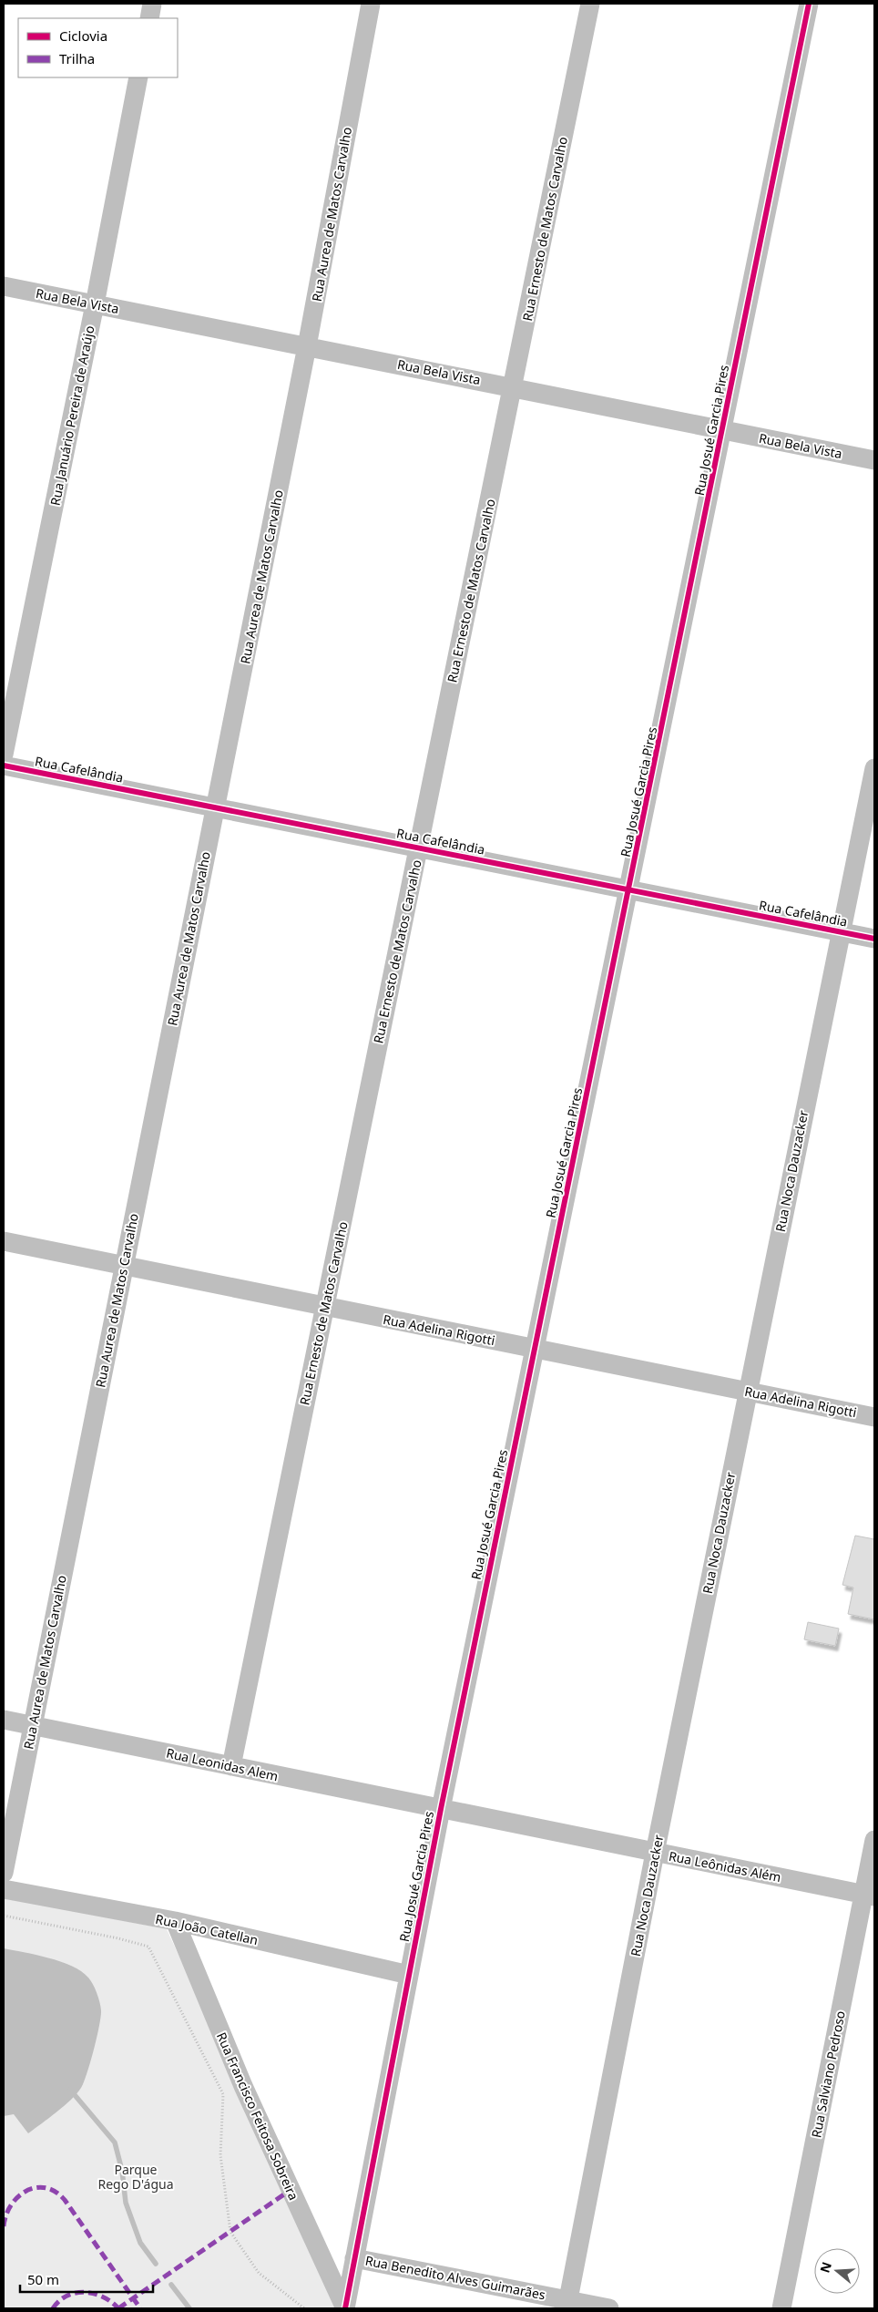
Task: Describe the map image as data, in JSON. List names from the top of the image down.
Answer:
{
  "streets": {
    "street": [
      "Rua Aurea de Matos Carvalho",
      "Rua Ernesto de Matos Carvalho",
      "Rua Bela Vista",
      "Rua Januário Pereira de Araújo",
      "Rua Josué Garcia Pires",
      "Rua Cafelândia",
      "Rua Noca Dauzacker",
      "Rua Adelina Rigotti",
      "Rua Leonidas Alem",
      "Rua Leônidas Além",
      "Rua João Catellan",
      "Rua Salviano Pedroso",
      "Rua Francisco Feitosa Sobreira",
      "Rua Benedito Alves Guimarães"
    ]
  },
  "crossings": [
    ["Rua Aurea de Matos Carvalho", "Rua Bela Vista"],
    ["Rua Aurea de Matos Carvalho", "Rua Cafelândia"],
    ["Rua Aurea de Matos Carvalho", "Rua Adelina Rigotti"],
    ["Rua Aurea de Matos Carvalho", "Rua Leonidas Alem"],
    ["Rua Ernesto de Matos Carvalho", "Rua Bela Vista"],
    ["Rua Ernesto de Matos Carvalho", "Rua Cafelândia"],
    ["Rua Ernesto de Matos Carvalho", "Rua Adelina Rigotti"],
    ["Rua Ernesto de Matos Carvalho", "Rua Leonidas Alem"],
    ["Rua Bela Vista", "Rua Januário Pereira de Araújo"],
    ["Rua Bela Vista", "Rua Josué Garcia Pires"],
    ["Rua Josué Garcia Pires", "Rua Cafelândia"],
    ["Rua Josué Garcia Pires", "Rua Adelina Rigotti"],
    ["Rua Josué Garcia Pires", "Rua Leonidas Alem"],
    ["Rua Josué Garcia Pires", "Rua Leônidas Além"],
    ["Rua Josué Garcia Pires", "Rua João Catellan"],
    ["Rua Josué Garcia Pires", "Rua Francisco Feitosa Sobreira"],
    ["Rua Josué Garcia Pires", "Rua Benedito Alves Guimarães"],
    ["Rua Cafelândia", "Rua Noca Dauzacker"],
    ["Rua Noca Dauzacker", "Rua Adelina Rigotti"],
    ["Rua Noca Dauzacker", "Rua Leônidas Além"],
    ["Rua Noca Dauzacker", "Rua Benedito Alves Guimarães"],
    ["Rua Leonidas Alem", "Rua Leônidas Além"],
    ["Rua Leônidas Além", "Rua Salviano Pedroso"],
    ["Rua João Catellan", "Rua Francisco Feitosa Sobreira"]
  ],
  "parks": ["Parque Rego D'água"],
  "legend": ["Ciclovia", "Trilha"],
  "scale_bar": "50 m",
  "north": "left"
}
